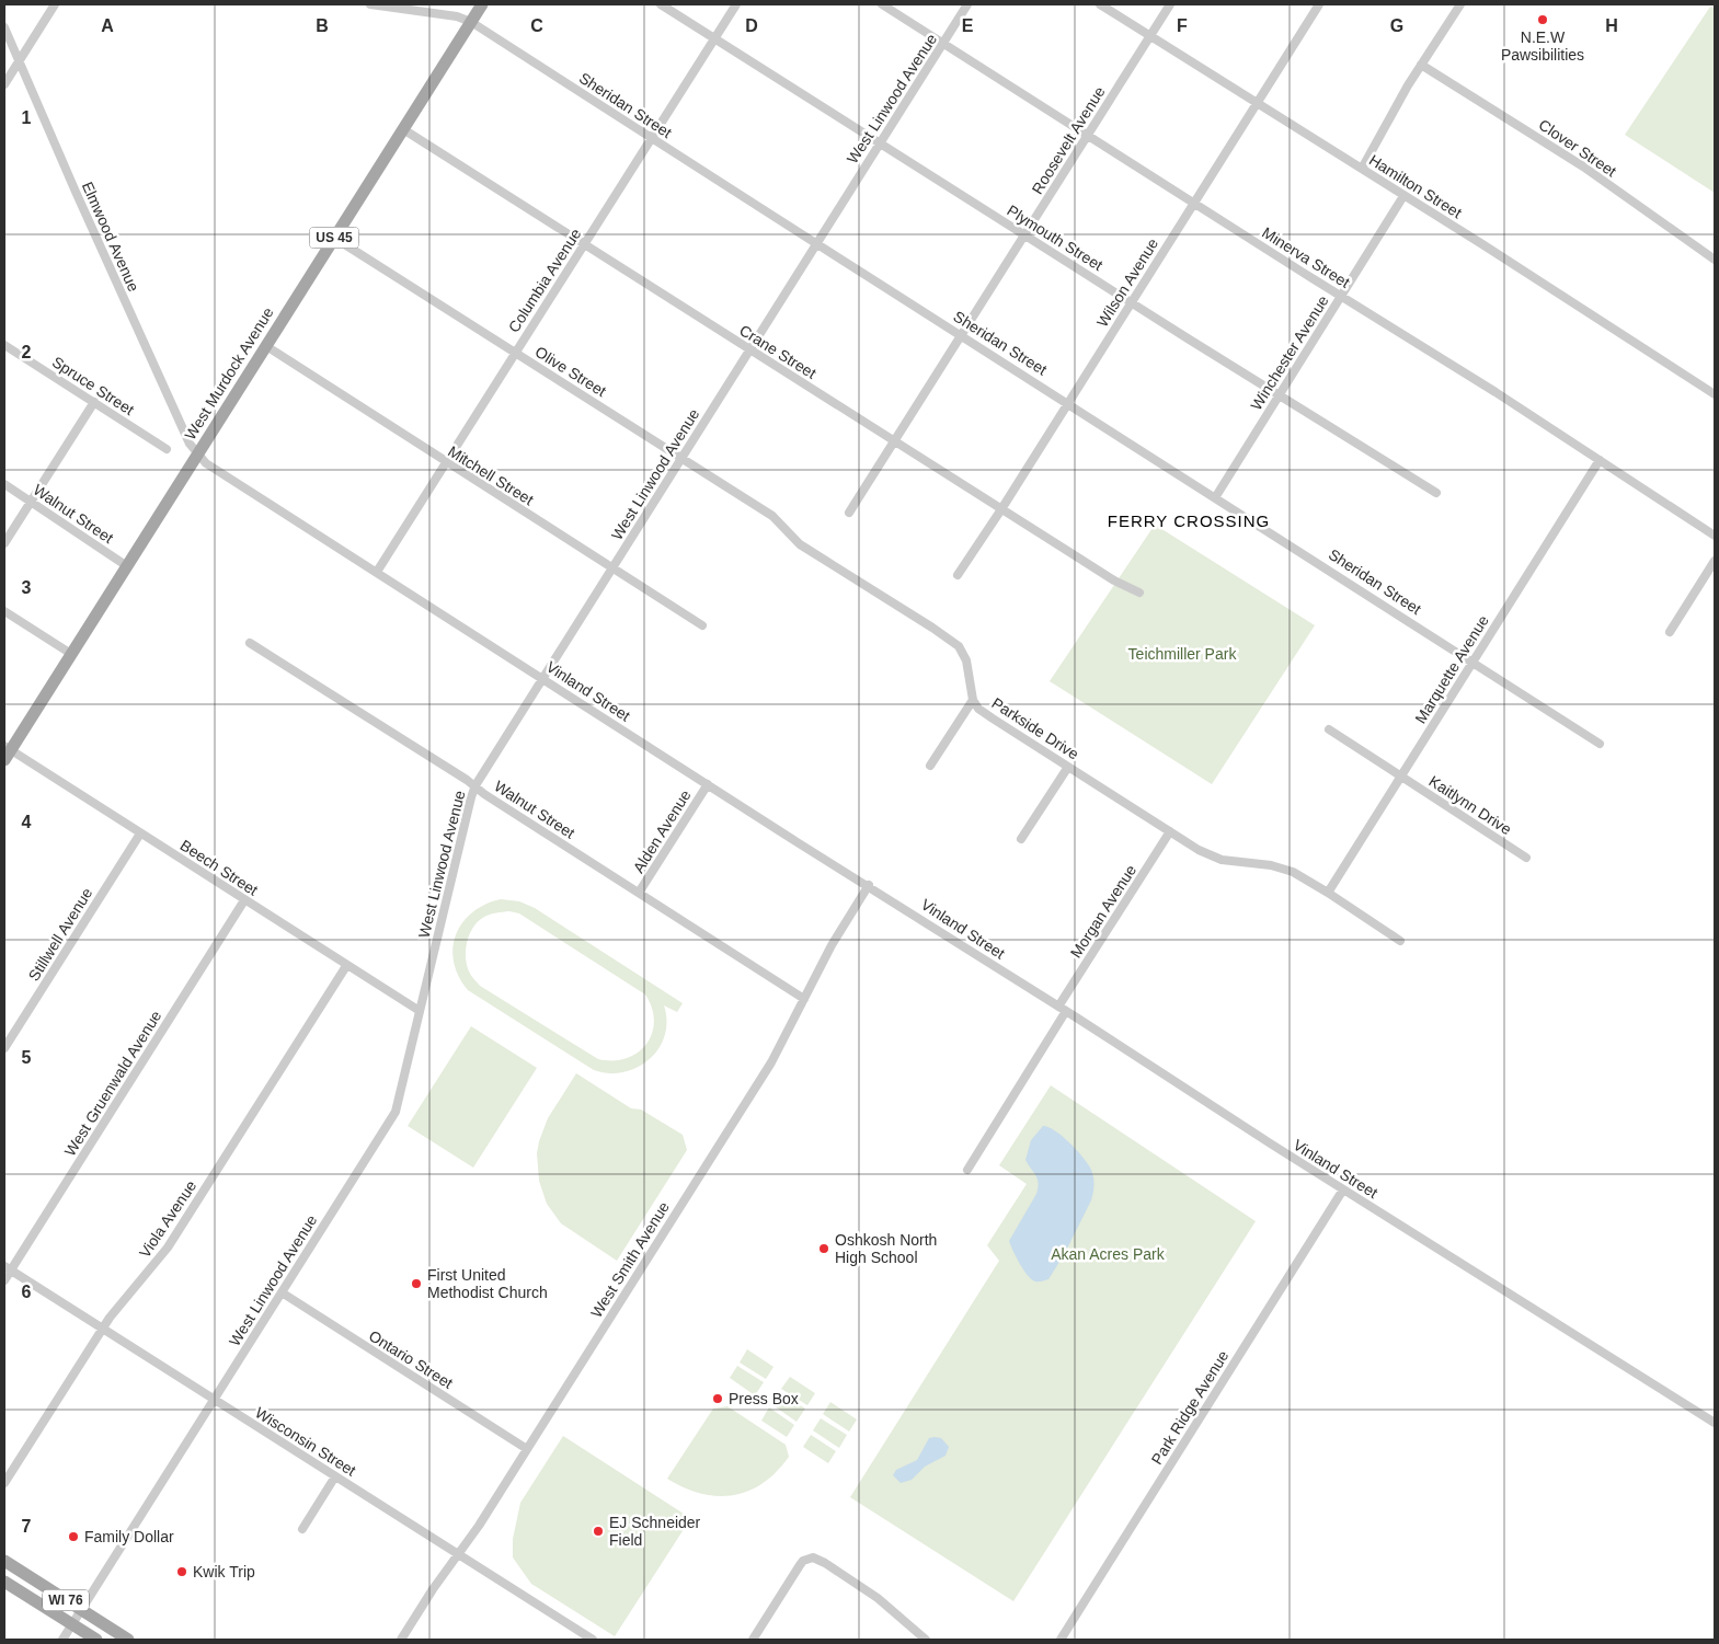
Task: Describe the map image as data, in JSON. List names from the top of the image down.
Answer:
{
  "streets": {
    "main road": ["US 45", "West Murdock Avenue", "WI 76"],
    "street": [
      "West Linwood Avenue",
      "Sheridan Street",
      "Roosevelt Avenue",
      "Clover Street",
      "Hamilton Street",
      "Elmwood Avenue",
      "Plymouth Street",
      "Minerva Street",
      "Columbia Avenue",
      "Wilson Avenue",
      "Crane Street",
      "Winchester Avenue",
      "Olive Street",
      "Spruce Street",
      "Mitchell Street",
      "Walnut Street",
      "Marquette Avenue",
      "Vinland Street",
      "Parkside Drive",
      "Kaitlynn Drive",
      "Alden Avenue",
      "Beech Street",
      "Morgan Avenue",
      "Stillwell Avenue",
      "West Gruenwald Avenue",
      "Viola Avenue",
      "West Smith Avenue",
      "Ontario Street",
      "Park Ridge Avenue",
      "Wisconsin Street"
    ]
  },
  "crossings": [
    ["West Linwood Avenue", "Sheridan Street"],
    ["West Linwood Avenue", "Plymouth Street"],
    ["West Linwood Avenue", "Minerva Street"],
    ["West Linwood Avenue", "Crane Street"],
    ["West Linwood Avenue", "Olive Street"],
    ["West Linwood Avenue", "Mitchell Street"],
    ["West Linwood Avenue", "Walnut Street"],
    ["West Linwood Avenue", "Vinland Street"],
    ["West Linwood Avenue", "Parkside Drive"],
    ["West Linwood Avenue", "Beech Street"],
    ["West Linwood Avenue", "Ontario Street"],
    ["West Linwood Avenue", "Wisconsin Street"],
    ["West Linwood Avenue", "WI 76"],
    ["Sheridan Street", "Roosevelt Avenue"],
    ["Sheridan Street", "Columbia Avenue"],
    ["Sheridan Street", "Wilson Avenue"],
    ["Sheridan Street", "Winchester Avenue"],
    ["Sheridan Street", "West Murdock Avenue"],
    ["Sheridan Street", "Marquette Avenue"],
    ["Roosevelt Avenue", "Hamilton Street"],
    ["Roosevelt Avenue", "Plymouth Street"],
    ["Roosevelt Avenue", "Minerva Street"],
    ["Roosevelt Avenue", "Crane Street"],
    ["Hamilton Street", "Wilson Avenue"],
    ["Hamilton Street", "Winchester Avenue"],
    ["Elmwood Avenue", "West Murdock Avenue"],
    ["Elmwood Avenue", "Vinland Street"],
    ["Plymouth Street", "Columbia Avenue"],
    ["Plymouth Street", "Wilson Avenue"],
    ["Plymouth Street", "Winchester Avenue"],
    ["Minerva Street", "Wilson Avenue"],
    ["Minerva Street", "Winchester Avenue"],
    ["Minerva Street", "Marquette Avenue"],
    ["Columbia Avenue", "Crane Street"],
    ["Columbia Avenue", "Olive Street"],
    ["Columbia Avenue", "Mitchell Street"],
    ["Columbia Avenue", "Vinland Street"],
    ["Wilson Avenue", "Crane Street"],
    ["Crane Street", "West Murdock Avenue"],
    ["Olive Street", "West Murdock Avenue"],
    ["Olive Street", "Parkside Drive"],
    ["West Murdock Avenue", "Mitchell Street"],
    ["West Murdock Avenue", "Walnut Street"],
    ["West Murdock Avenue", "Vinland Street"],
    ["West Murdock Avenue", "Beech Street"],
    ["Walnut Street", "Alden Avenue"],
    ["Walnut Street", "West Smith Avenue"],
    ["Marquette Avenue", "Parkside Drive"],
    ["Marquette Avenue", "Kaitlynn Drive"],
    ["Vinland Street", "Alden Avenue"],
    ["Vinland Street", "Morgan Avenue"],
    ["Vinland Street", "West Smith Avenue"],
    ["Vinland Street", "Park Ridge Avenue"],
    ["Parkside Drive", "Morgan Avenue"],
    ["Beech Street", "Stillwell Avenue"],
    ["Beech Street", "West Gruenwald Avenue"],
    ["Beech Street", "Viola Avenue"],
    ["West Gruenwald Avenue", "Wisconsin Street"],
    ["Viola Avenue", "Wisconsin Street"],
    ["West Smith Avenue", "Ontario Street"],
    ["West Smith Avenue", "Wisconsin Street"]
  ],
  "districts": ["FERRY CROSSING"],
  "parks": ["Teichmiller Park", "Akan Acres Park"],
  "places": [
    "N.E.W Pawsibilities",
    "Oshkosh North High School",
    "First United Methodist Church",
    "Press Box",
    "EJ Schneider Field",
    "Family Dollar",
    "Kwik Trip"
  ],
  "grid": {
    "columns": [
      "A",
      "B",
      "C",
      "D",
      "E",
      "F",
      "G",
      "H"
    ],
    "rows": [
      "1",
      "2",
      "3",
      "4",
      "5",
      "6",
      "7"
    ]
  }
}
